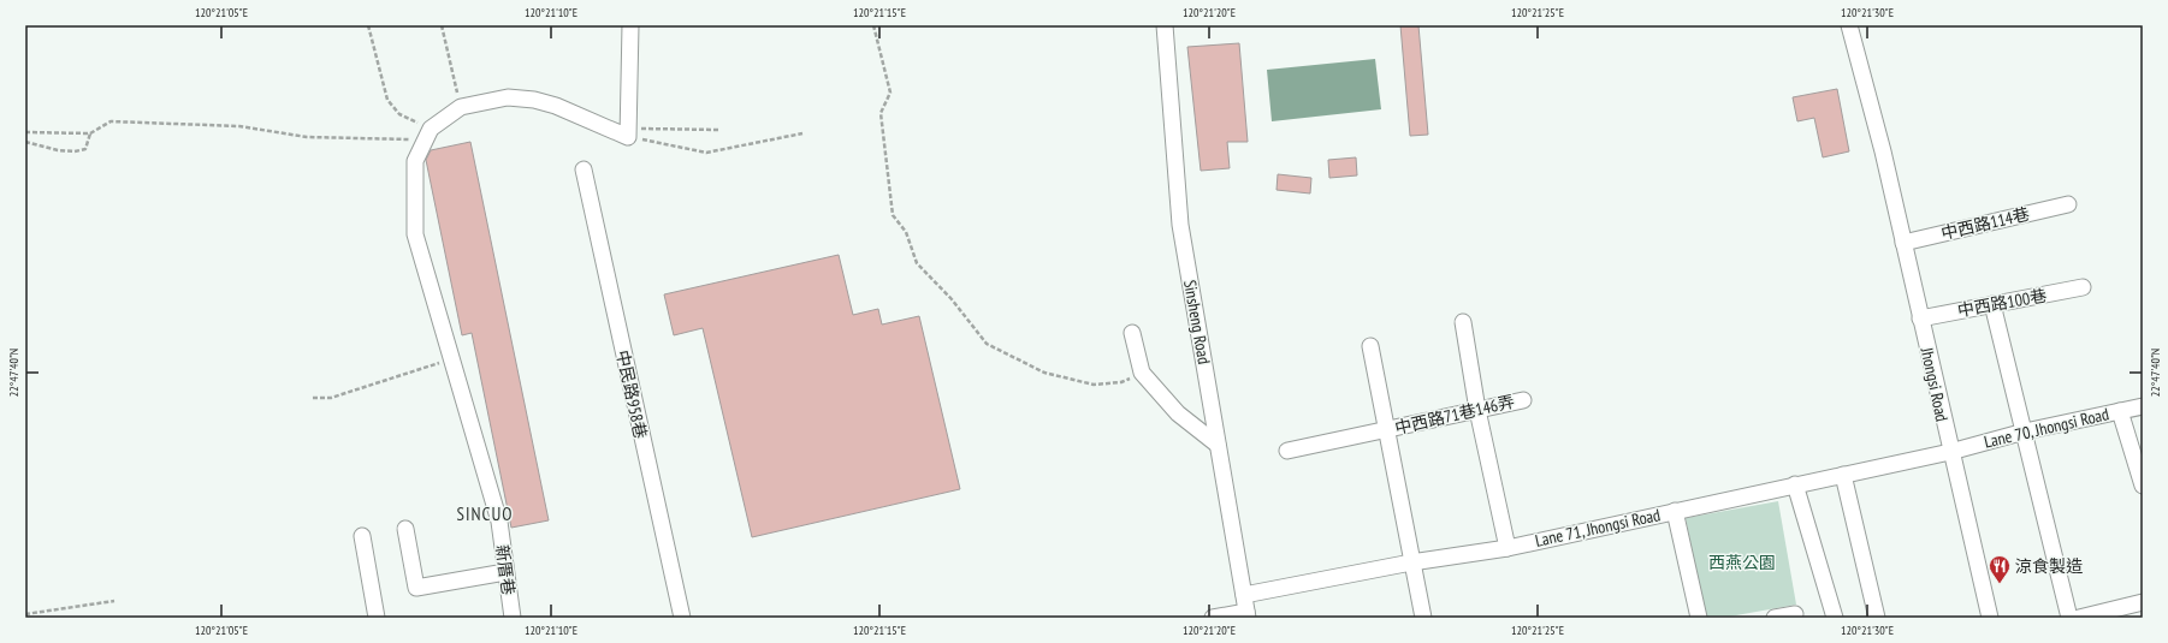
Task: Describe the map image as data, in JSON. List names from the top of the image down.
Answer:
{
  "streets": {
    "street": [
      "中西路114巷",
      "中西路100巷",
      "Sinsheng Road",
      "Jhongsi Road",
      "中民路958巷",
      "中西路71巷146弄",
      "Lane 70, Jhongsi Road",
      "Lane 71, Jhongsi Road",
      "新厝巷"
    ]
  },
  "crossings": [
    ["中西路114巷", "Jhongsi Road"],
    ["中西路100巷", "Jhongsi Road"],
    ["Sinsheng Road", "Lane 71, Jhongsi Road"],
    ["Jhongsi Road", "Lane 70, Jhongsi Road"],
    ["Jhongsi Road", "Lane 71, Jhongsi Road"],
    ["中西路71巷146弄", "Lane 71, Jhongsi Road"],
    ["Lane 70, Jhongsi Road", "Lane 71, Jhongsi Road"]
  ],
  "districts": ["SINCUO"],
  "parks": ["西燕公園"],
  "places": {
    "restaurant": ["涼食製造"]
  },
  "coordinates": [
    "120°21'05\"E",
    "120°21'10\"E",
    "120°21'15\"E",
    "120°21'20\"E",
    "120°21'25\"E",
    "120°21'30\"E",
    "22°47'40\"N"
  ]
}
